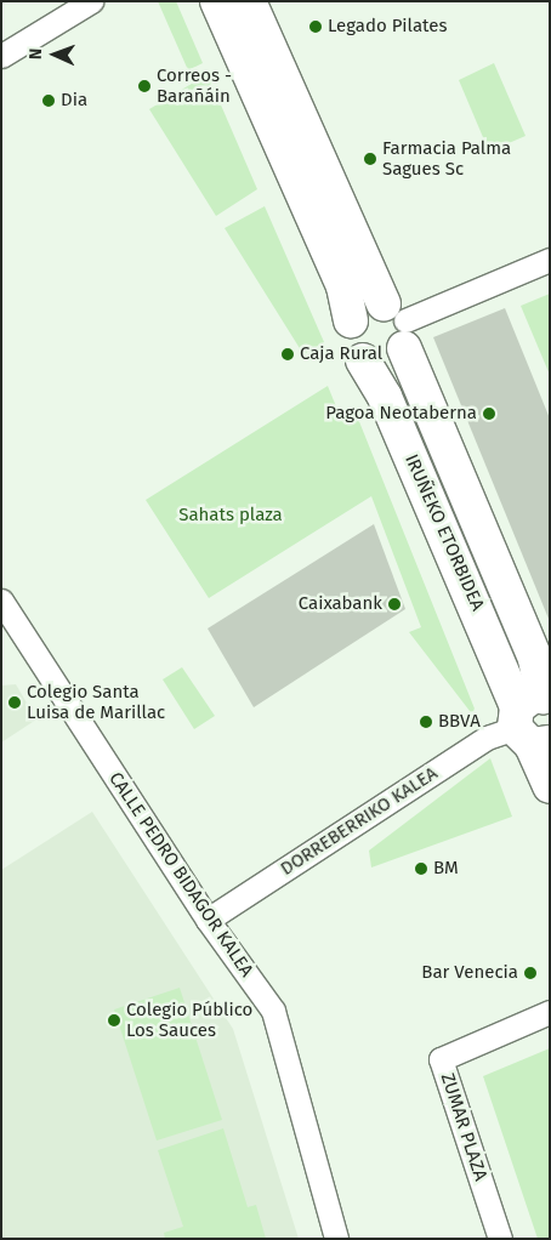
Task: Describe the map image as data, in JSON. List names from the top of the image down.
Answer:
{
  "streets": {
    "main road": ["IRUÑEKO ETORBIDEA"],
    "street": ["DORREBERRIKO KALEA", "CALLE PEDRO BIDAGOR KALEA", "ZUMAR PLAZA"]
  },
  "crossings": [
    ["IRUÑEKO ETORBIDEA", "DORREBERRIKO KALEA"],
    ["DORREBERRIKO KALEA", "CALLE PEDRO BIDAGOR KALEA"]
  ],
  "parks": ["Sahats plaza"],
  "places": [
    "Legado Pilates",
    "Correos - Barañáin",
    "Dia",
    "Farmacia Palma Sagues Sc",
    "Caja Rural",
    "Pagoa Neotaberna",
    "Caixabank",
    "Colegio Santa Luisa de Marillac",
    "BBVA",
    "BM",
    "Bar Venecia",
    "Colegio Público Los Sauces"
  ],
  "north": "left"
}
